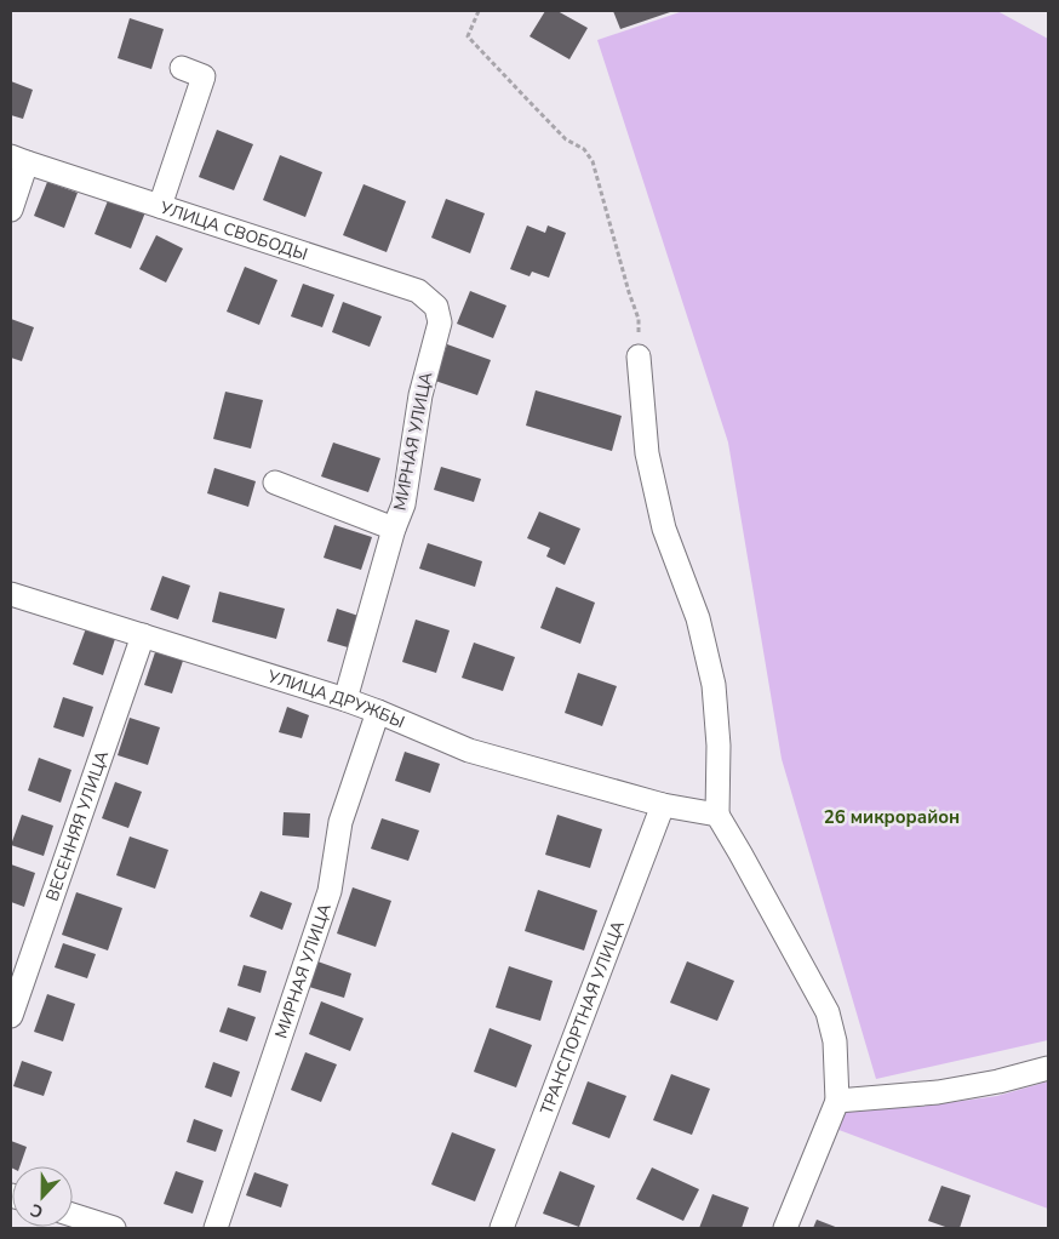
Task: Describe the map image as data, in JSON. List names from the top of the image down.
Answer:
{
  "streets": {
    "street": [
      "УЛИЦА СВОБОДЫ",
      "МИРНАЯ УЛИЦА",
      "УЛИЦА ДРУЖБЫ",
      "ВЕСЕННЯЯ УЛИЦА",
      "ТРАНСПОРТНАЯ УЛИЦА"
    ]
  },
  "crossings": [
    ["УЛИЦА СВОБОДЫ", "МИРНАЯ УЛИЦА"],
    ["МИРНАЯ УЛИЦА", "УЛИЦА ДРУЖБЫ"],
    ["УЛИЦА ДРУЖБЫ", "ВЕСЕННЯЯ УЛИЦА"],
    ["УЛИЦА ДРУЖБЫ", "ТРАНСПОРТНАЯ УЛИЦА"]
  ],
  "districts": ["26 микрорайон"],
  "north": "bottom"
}
